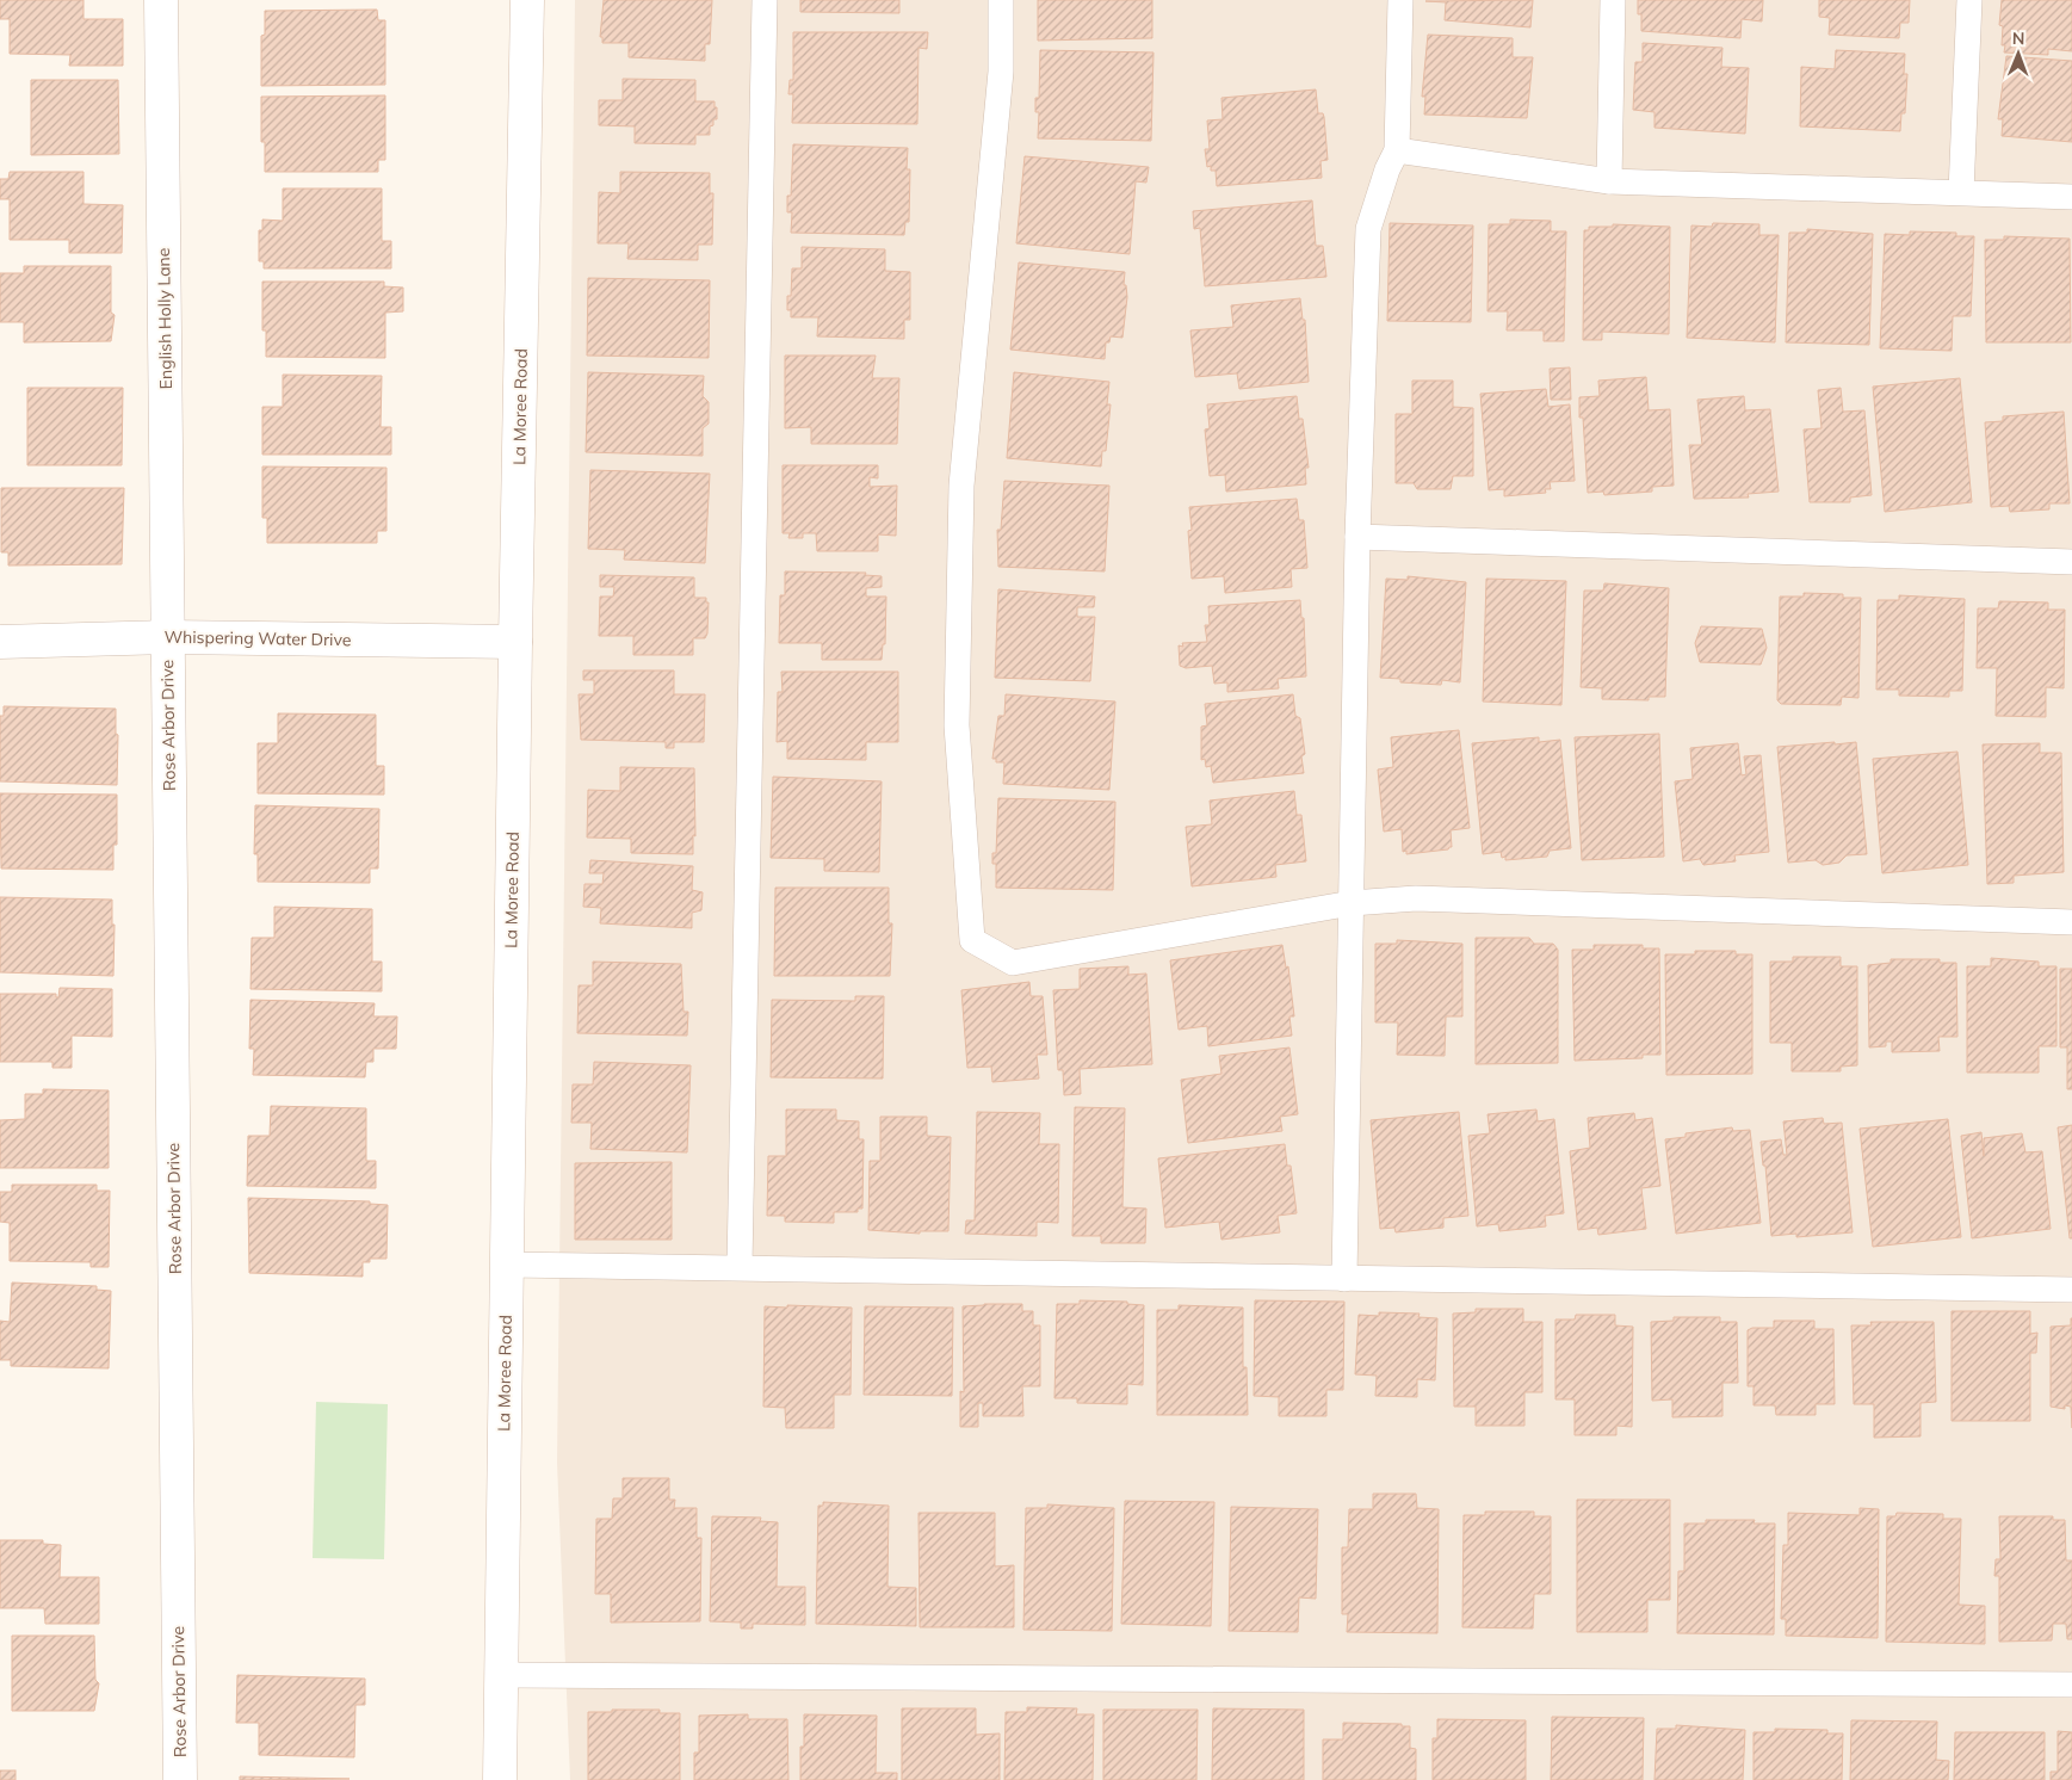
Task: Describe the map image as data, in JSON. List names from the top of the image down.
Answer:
{
  "streets": {
    "street": [
      "English Holly Lane",
      "La Moree Road",
      "Whispering Water Drive",
      "Rose Arbor Drive"
    ]
  },
  "crossings": [
    ["English Holly Lane", "Whispering Water Drive"],
    ["English Holly Lane", "Rose Arbor Drive"],
    ["La Moree Road", "Whispering Water Drive"],
    ["Whispering Water Drive", "Rose Arbor Drive"]
  ],
  "north": "top"
}
